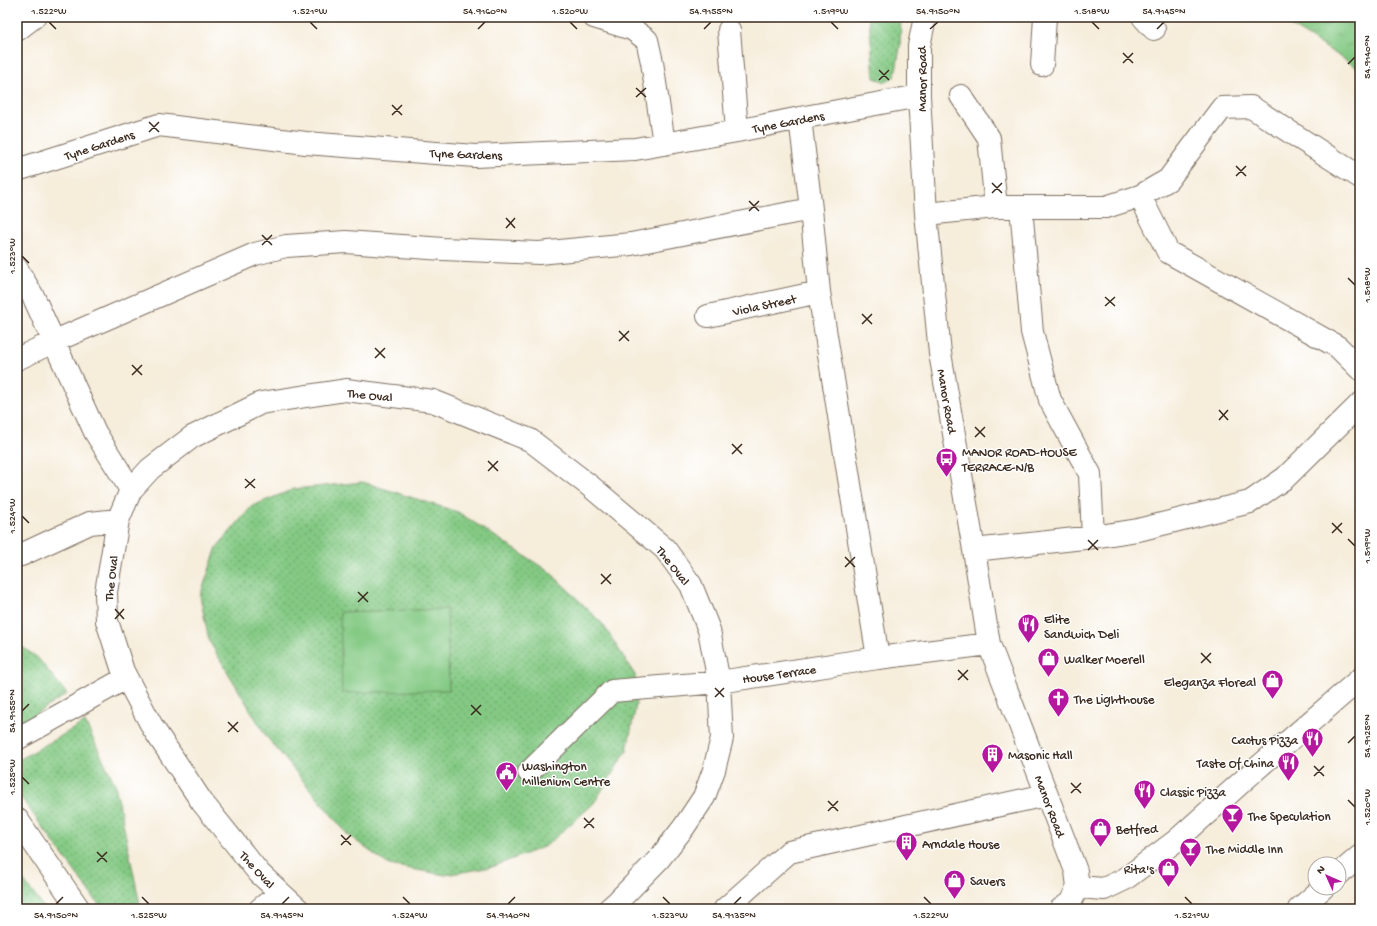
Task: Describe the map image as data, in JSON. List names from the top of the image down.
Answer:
{
  "streets": {
    "street": [
      "Manor Road",
      "Tyne Gardens",
      "Viola Street",
      "The Oval",
      "House Terrace"
    ]
  },
  "crossings": [
    ["Manor Road", "Tyne Gardens"],
    ["Manor Road", "House Terrace"],
    ["The Oval", "House Terrace"]
  ],
  "places": {
    "bus stop": ["MANOR ROAD-HOUSE TERRACE-N/B"],
    "restaurant": [
      "Elite Sandwich Deli",
      "Cactus Pizza",
      "Taste Of China",
      "Classic Pizza"
    ],
    "shop": [
      "Walker Moerell",
      "Eleganza Floreal",
      "Betfred",
      "Rita's",
      "Savers"
    ],
    "church": ["The Lighthouse"],
    "building": ["Masonic Hall", "Arndale House"],
    "public building": ["Washington Millenium Centre"],
    "bar": ["The Speculation", "The Middle Inn"]
  },
  "north": "top left",
  "coordinates": [
    "1.522°W",
    "1.521°W",
    "54.9160°N",
    "1.520°W",
    "54.9155°N",
    "1.519°W",
    "54.9150°N",
    "1.518°W",
    "54.9145°N",
    "54.9140°N",
    "1.523°W",
    "1.524°W",
    "54.9125°N",
    "1.525°W",
    "54.9135°N"
  ]
}
